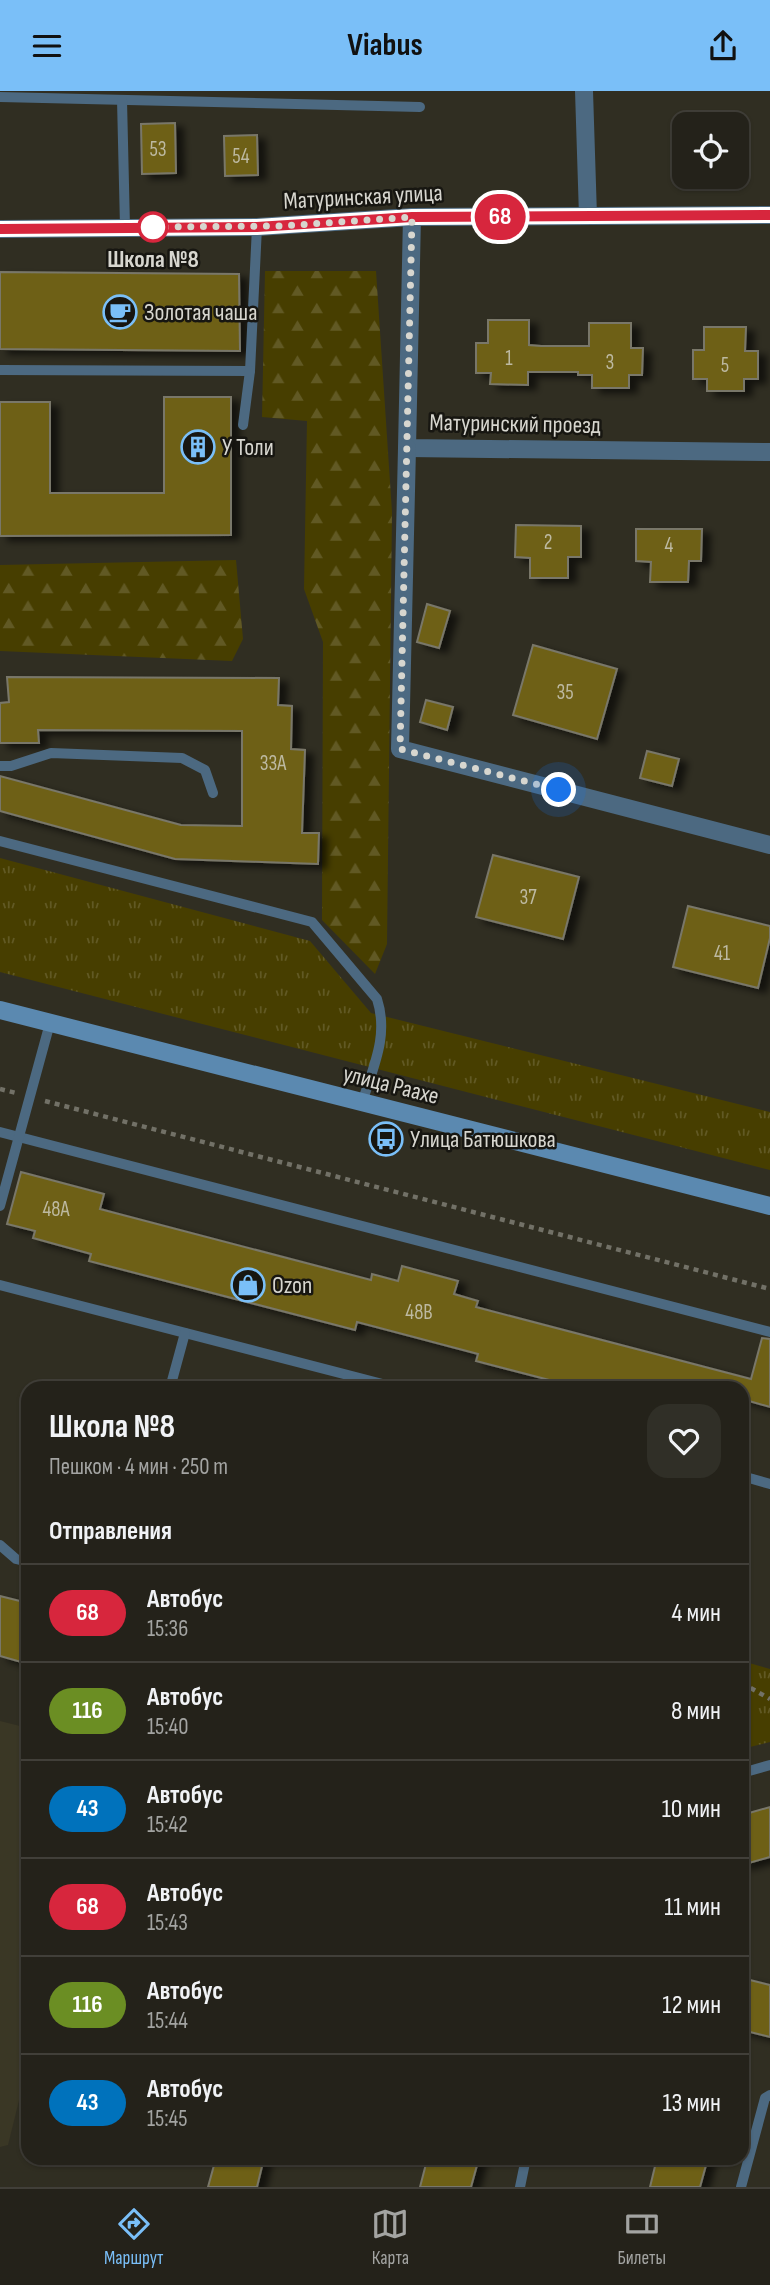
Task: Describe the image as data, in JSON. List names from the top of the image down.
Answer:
{
  "streets": {
    "main road": ["улица Раахе"],
    "street": ["Матуринская улица", "Матуринский проезд"]
  },
  "crossings": [
    ["Матуринская улица", "Матуринский проезд"]
  ],
  "places": {
    "other": ["Школа №8"],
    "cafe": ["Золотая чаша"],
    "building": ["У Толи"],
    "bus stop": ["Улица Батюшкова"],
    "shop": ["Ozon"]
  },
  "lines": ["bus line 68"],
  "house_numbers": [
    "53",
    "54",
    "1",
    "3",
    "5",
    "2",
    "4",
    "35",
    "33А",
    "37",
    "41",
    "48А",
    "48В"
  ],
  "page": {
    "header": "Viabus",
    "on_map": "68",
    "heading": [
      ["Школа №8", "Пешком · 4 мин · 250 m"],
      "Отправления"
    ],
    "list": [
      {
        "mark": "68",
        "name": "Автобус",
        "note": "15:36",
        "value": "4 мин"
      },
      {
        "mark": "116",
        "name": "Автобус",
        "note": "15:40",
        "value": "8 мин"
      },
      {
        "mark": "43",
        "name": "Автобус",
        "note": "15:42",
        "value": "10 мин"
      },
      {
        "mark": "68",
        "name": "Автобус",
        "note": "15:43",
        "value": "11 мин"
      },
      {
        "mark": "116",
        "name": "Автобус",
        "note": "15:44",
        "value": "12 мин"
      },
      {
        "mark": "43",
        "name": "Автобус",
        "note": "15:45",
        "value": "13 мин"
      }
    ],
    "tabs": ["Маршрут", "Карта", "Билеты"]
  }
}
